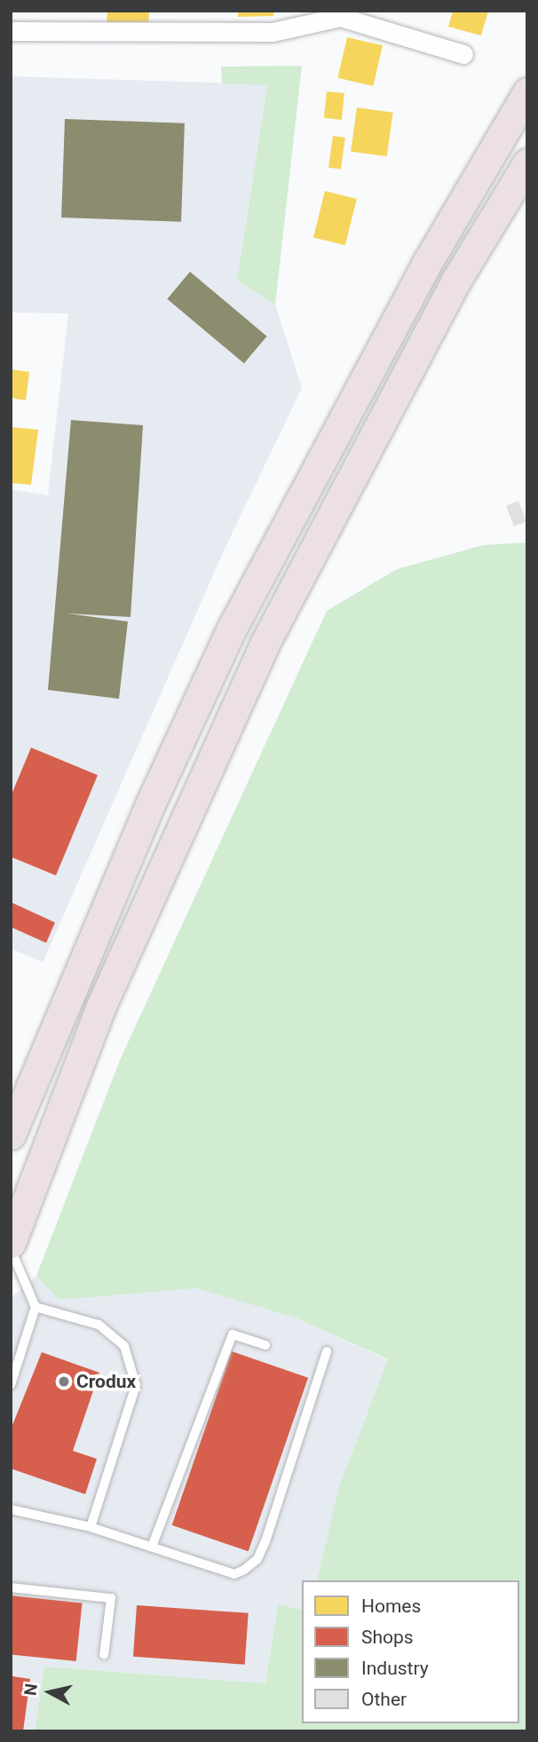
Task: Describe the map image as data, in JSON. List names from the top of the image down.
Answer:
{
  "places": ["Crodux"],
  "legend": [
    "Homes",
    "Shops",
    "Industry",
    "Other"
  ],
  "north": "left"
}
